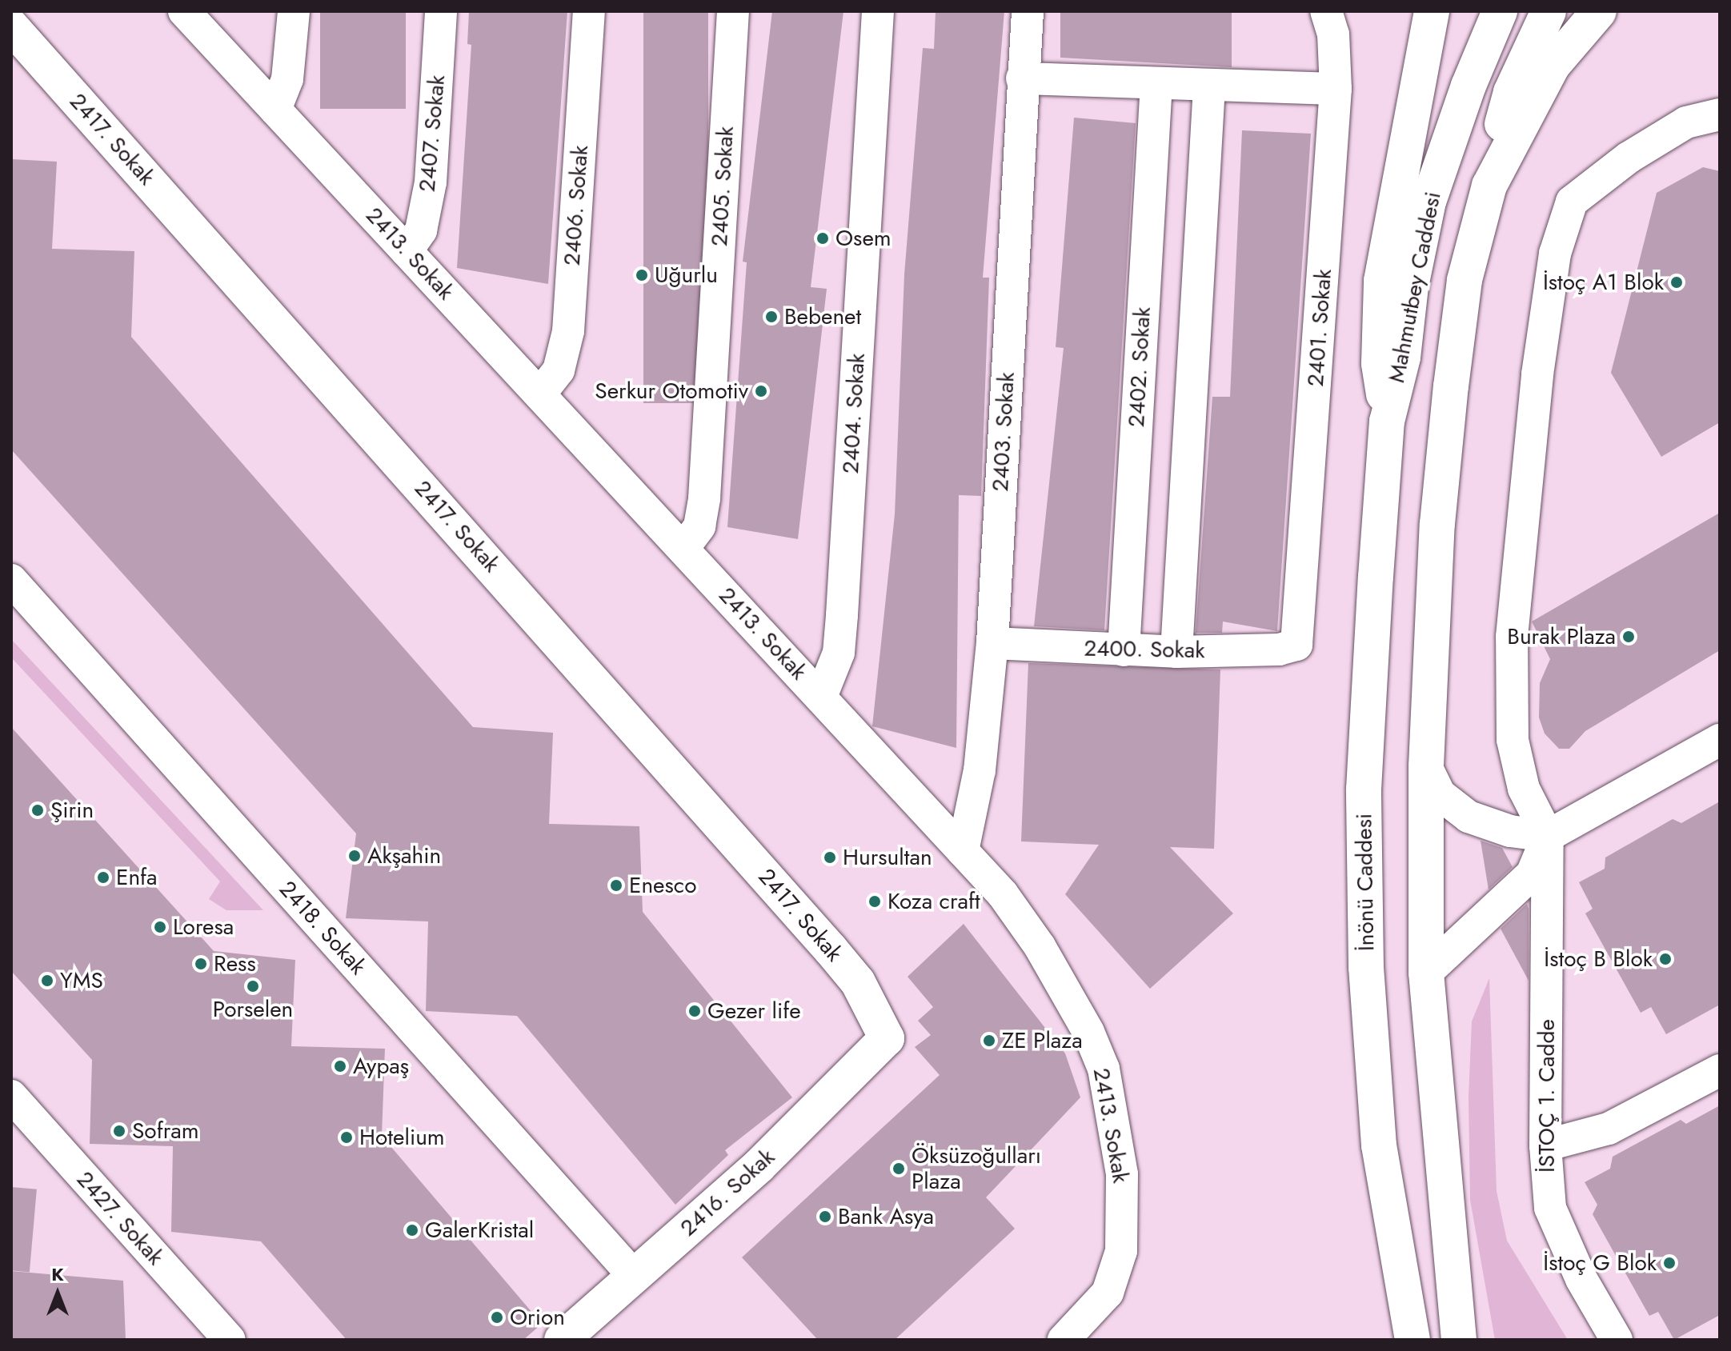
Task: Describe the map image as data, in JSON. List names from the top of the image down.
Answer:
{
  "streets": {
    "main road": [
      "2417. Sokak",
      "Mahmutbey Caddesi",
      "İnönü Caddesi",
      "2416. Sokak"
    ],
    "street": [
      "2407. Sokak",
      "2405. Sokak",
      "2406. Sokak",
      "2413. Sokak",
      "2401. Sokak",
      "2402. Sokak",
      "2404. Sokak",
      "2403. Sokak",
      "2400. Sokak",
      "2418. Sokak",
      "İSTOÇ 1. Cadde",
      "2427. Sokak"
    ]
  },
  "crossings": [
    ["2407. Sokak", "2413. Sokak"],
    ["2417. Sokak", "2416. Sokak"],
    ["2405. Sokak", "2413. Sokak"],
    ["2406. Sokak", "2413. Sokak"],
    ["2413. Sokak", "2404. Sokak"],
    ["2413. Sokak", "2403. Sokak"],
    ["Mahmutbey Caddesi", "İnönü Caddesi"],
    ["2401. Sokak", "2400. Sokak"],
    ["2402. Sokak", "2400. Sokak"],
    ["2403. Sokak", "2400. Sokak"],
    ["2418. Sokak", "2416. Sokak"]
  ],
  "places": [
    "Osem",
    "Uğurlu",
    "İstoç A1 Blok",
    "Bebenet",
    "Serkur Otomotiv",
    "Burak Plaza",
    "Şirin",
    "Akşahin",
    "Hursultan",
    "Enfa",
    "Enesco",
    "Koza craft",
    "Loresa",
    "İstoç B Blok",
    "Ress",
    "YMS",
    "Porselen",
    "Gezer life",
    "ZE Plaza",
    "Aypaş",
    "Sofram",
    "Hotelium",
    "Öksüzoğulları Plaza",
    "Bank Asya",
    "GalerKristal",
    "İstoç G Blok",
    "Orion"
  ],
  "north": "top"
}
